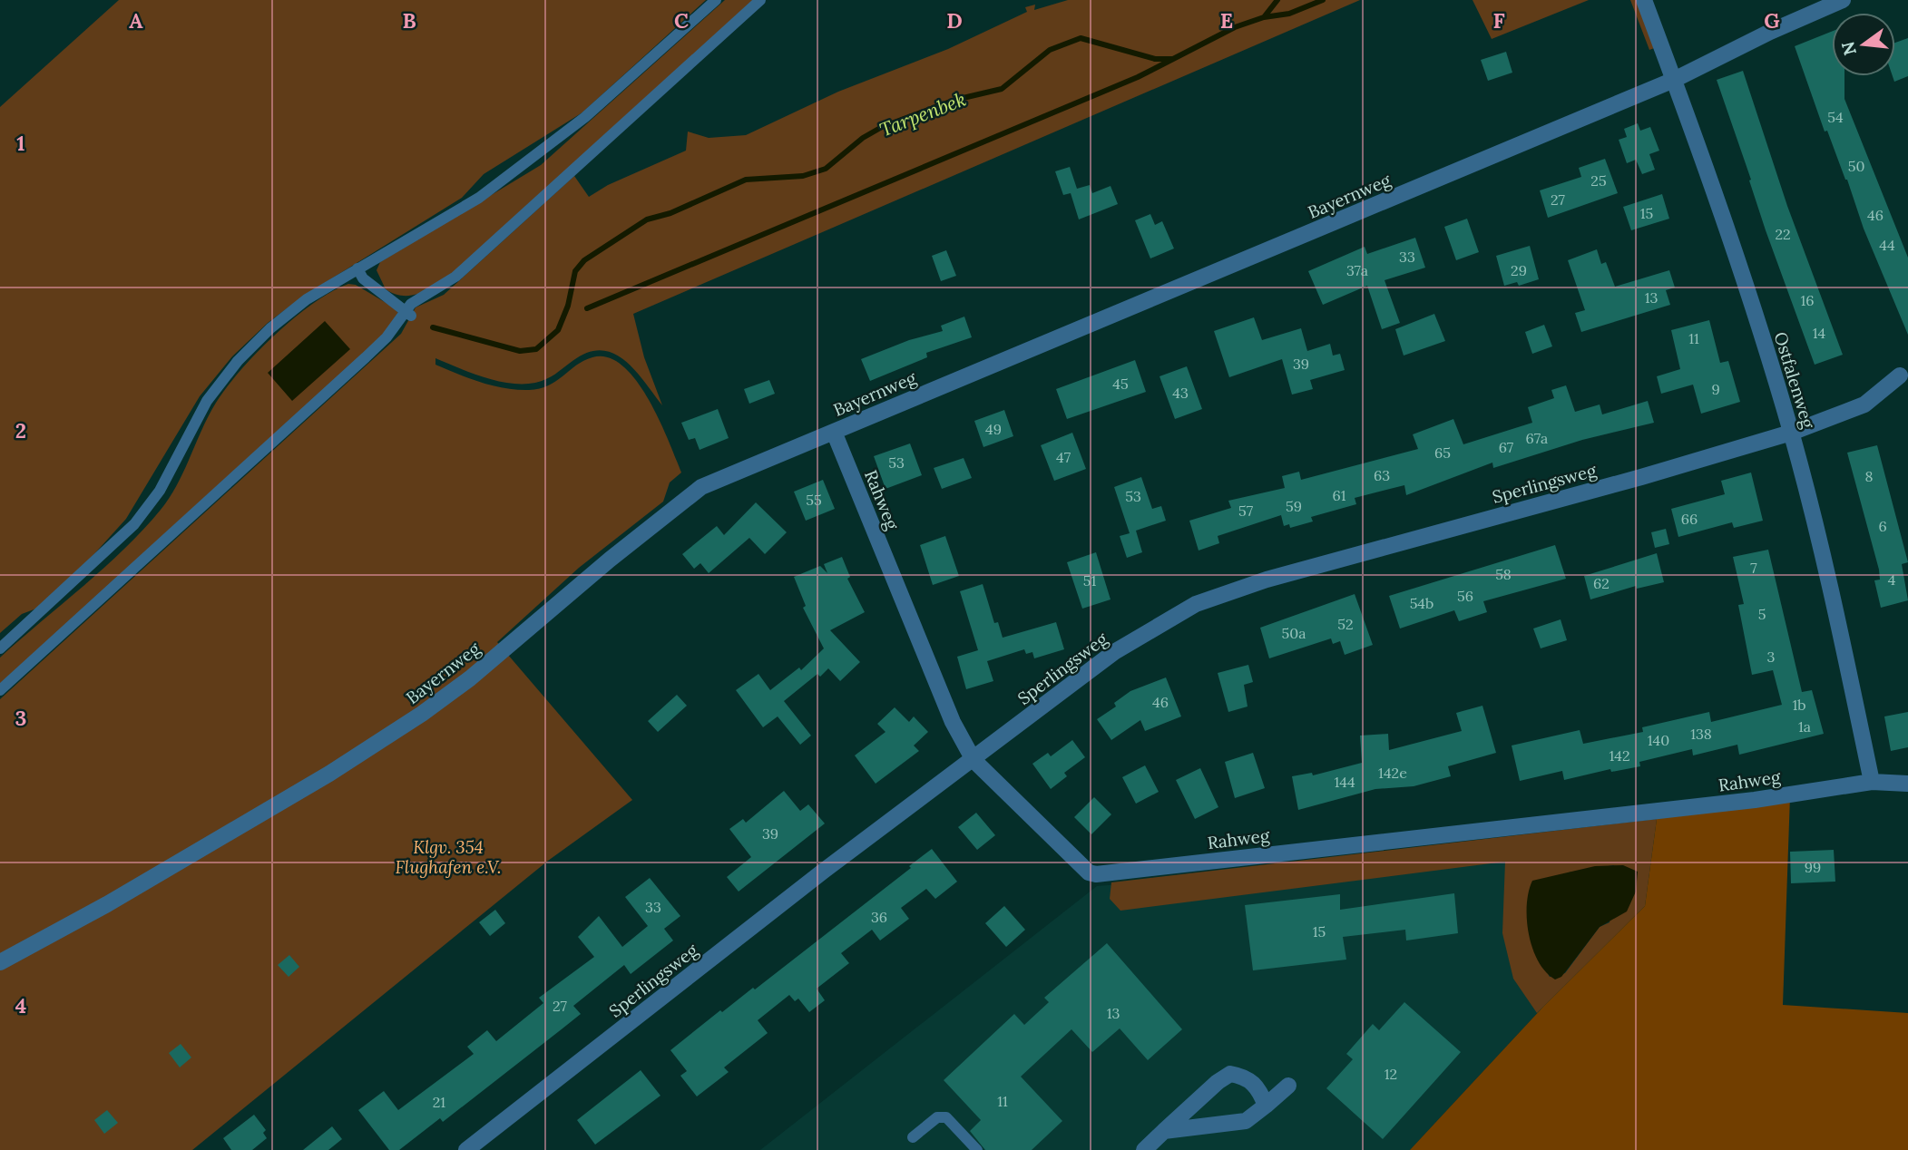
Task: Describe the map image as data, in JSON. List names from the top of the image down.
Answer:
{
  "streets": {
    "street": [
      "Bayernweg",
      "Ostfalenweg",
      "Sperlingsweg",
      "Rahweg"
    ]
  },
  "crossings": [
    ["Bayernweg", "Ostfalenweg"],
    ["Bayernweg", "Rahweg"],
    ["Ostfalenweg", "Sperlingsweg"],
    ["Ostfalenweg", "Rahweg"],
    ["Sperlingsweg", "Rahweg"]
  ],
  "water": ["Tarpenbek"],
  "parks": ["Klgv. 354 Flughafen e.V."],
  "house_numbers": [
    "54",
    "50",
    "25",
    "27",
    "15",
    "46",
    "22",
    "44",
    "33",
    "37a",
    "29",
    "13",
    "16",
    "14",
    "11",
    "39",
    "45",
    "9",
    "43",
    "49",
    "67a",
    "67",
    "65",
    "47",
    "53",
    "63",
    "8",
    "61",
    "53",
    "55",
    "59",
    "57",
    "66",
    "6",
    "7",
    "58",
    "4",
    "51",
    "62",
    "56",
    "54b",
    "5",
    "52",
    "50a",
    "3",
    "46",
    "1b",
    "1a",
    "138",
    "140",
    "142",
    "142e",
    "144",
    "39",
    "99",
    "33",
    "36",
    "15",
    "27",
    "13",
    "12",
    "11",
    "21"
  ],
  "north": "left",
  "grid": {
    "columns": [
      "A",
      "B",
      "C",
      "D",
      "E",
      "F",
      "G"
    ],
    "rows": [
      "1",
      "2",
      "3",
      "4"
    ]
  }
}
